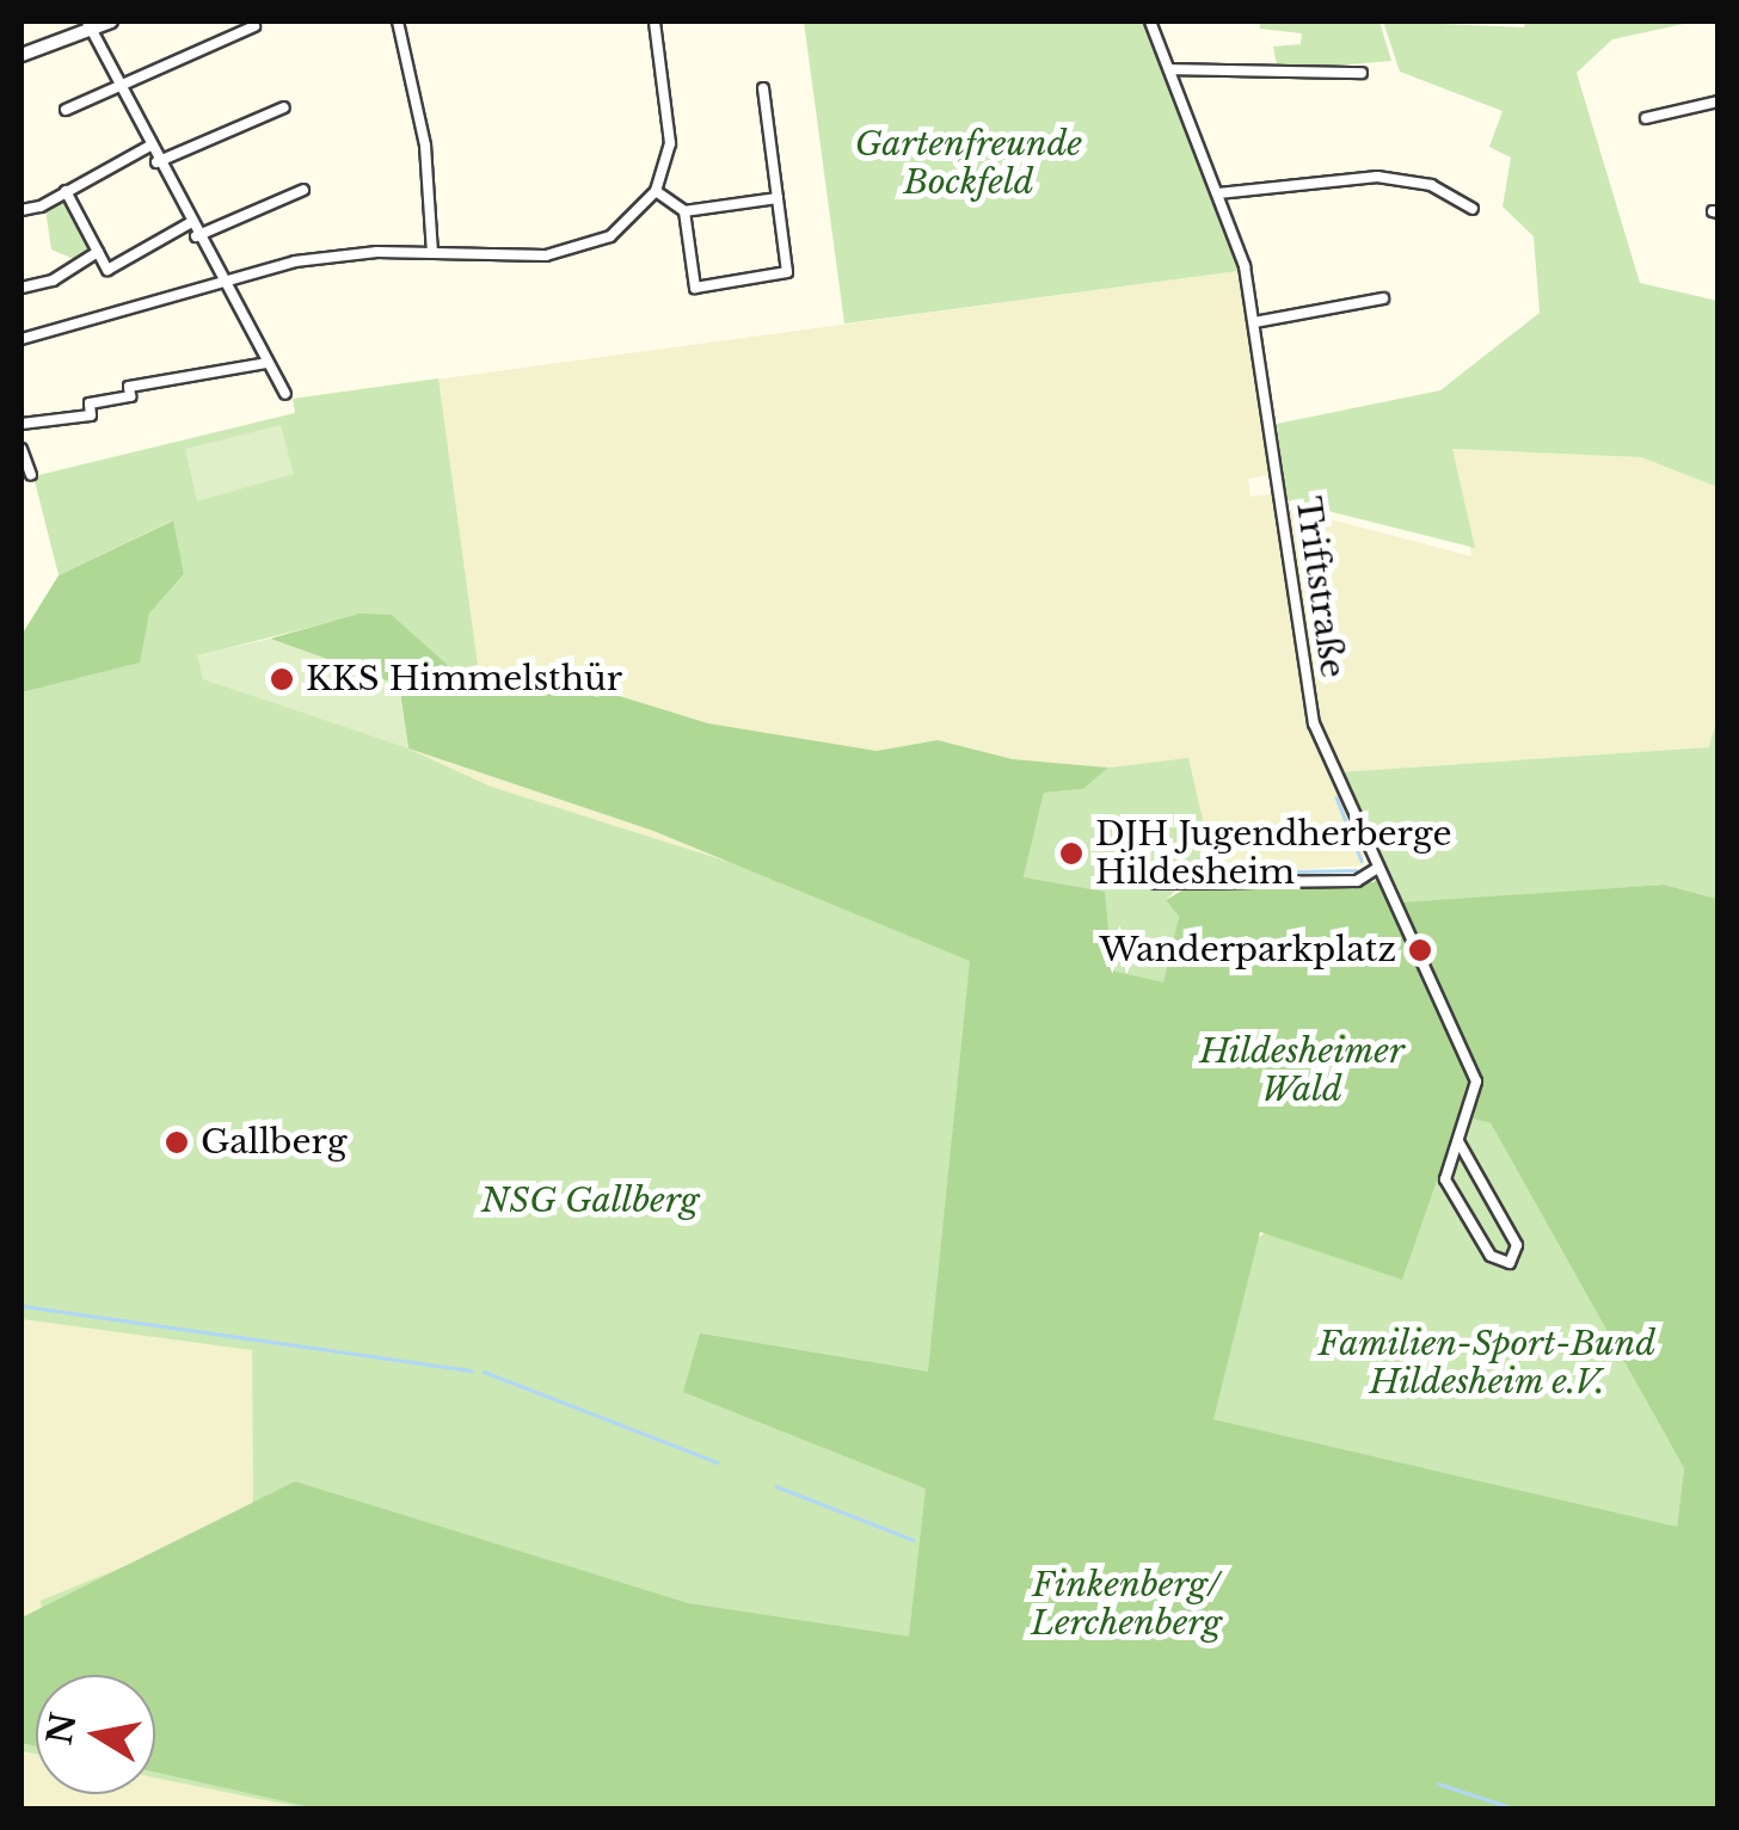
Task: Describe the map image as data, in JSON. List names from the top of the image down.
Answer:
{
  "streets": {
    "street": ["Triftstraße"]
  },
  "parks": [
    "Gartenfreunde Bockfeld",
    "Hildesheimer Wald",
    "NSG Gallberg",
    "Familien-Sport-Bund Hildesheim e.V.",
    "Finkenberg/ Lerchenberg"
  ],
  "places": [
    "KKS Himmelsthür",
    "DJH Jugendherberge Hildesheim",
    "Wanderparkplatz",
    "Gallberg"
  ],
  "north": "left"
}
